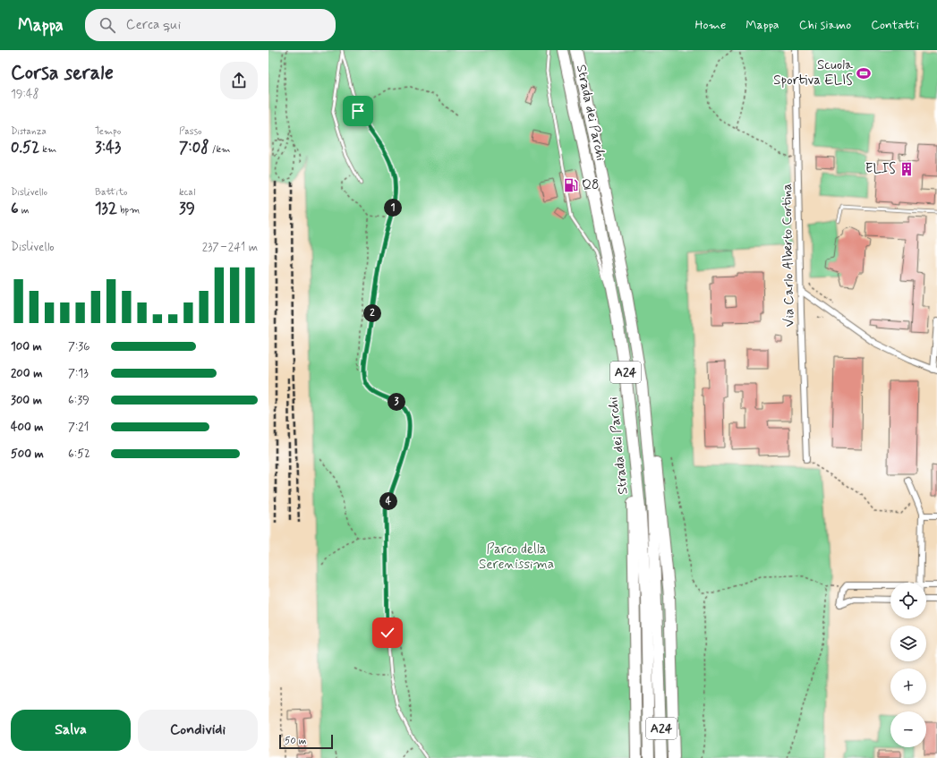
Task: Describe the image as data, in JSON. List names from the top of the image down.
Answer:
{
  "streets": {
    "highway": ["Strada dei Parchi", "A24"],
    "street": ["Via Carlo Alberto Cortina"]
  },
  "parks": ["Parco della Serenissima"],
  "places": {
    "sports": ["Scuola Sportiva ELIS"],
    "building": ["ELIS"],
    "fuel station": ["Q8"]
  },
  "scale_bar": "50 m",
  "page": {
    "header": "Mappa",
    "search": "Cerca qui",
    "nav": [
      "Home",
      "Mappa",
      "Chi siamo",
      "Contatti"
    ],
    "heading": ["Corsa serale", "19:48"],
    "stats": [
      ["Distanza", "0.52 km"],
      ["Tempo", "3:43"],
      ["Passo", "7:08 /km"],
      ["Dislivello", "6 m"],
      ["Battito", "132 bpm"],
      ["kcal", "39"]
    ],
    "pins": [
      "1",
      "2",
      "3",
      "4"
    ],
    "chart": ["Dislivello", "237–241 m"],
    "list": [
      {
        "name": "100 m",
        "note": "7:36"
      },
      {
        "name": "200 m",
        "note": "7:13"
      },
      {
        "name": "300 m",
        "note": "6:39"
      },
      {
        "name": "400 m",
        "note": "7:21"
      },
      {
        "name": "500 m",
        "note": "6:52"
      }
    ],
    "map_buttons": ["+", "−"],
    "buttons": ["Salva", "Condividi"],
    "scale": "50 m"
  }
}
